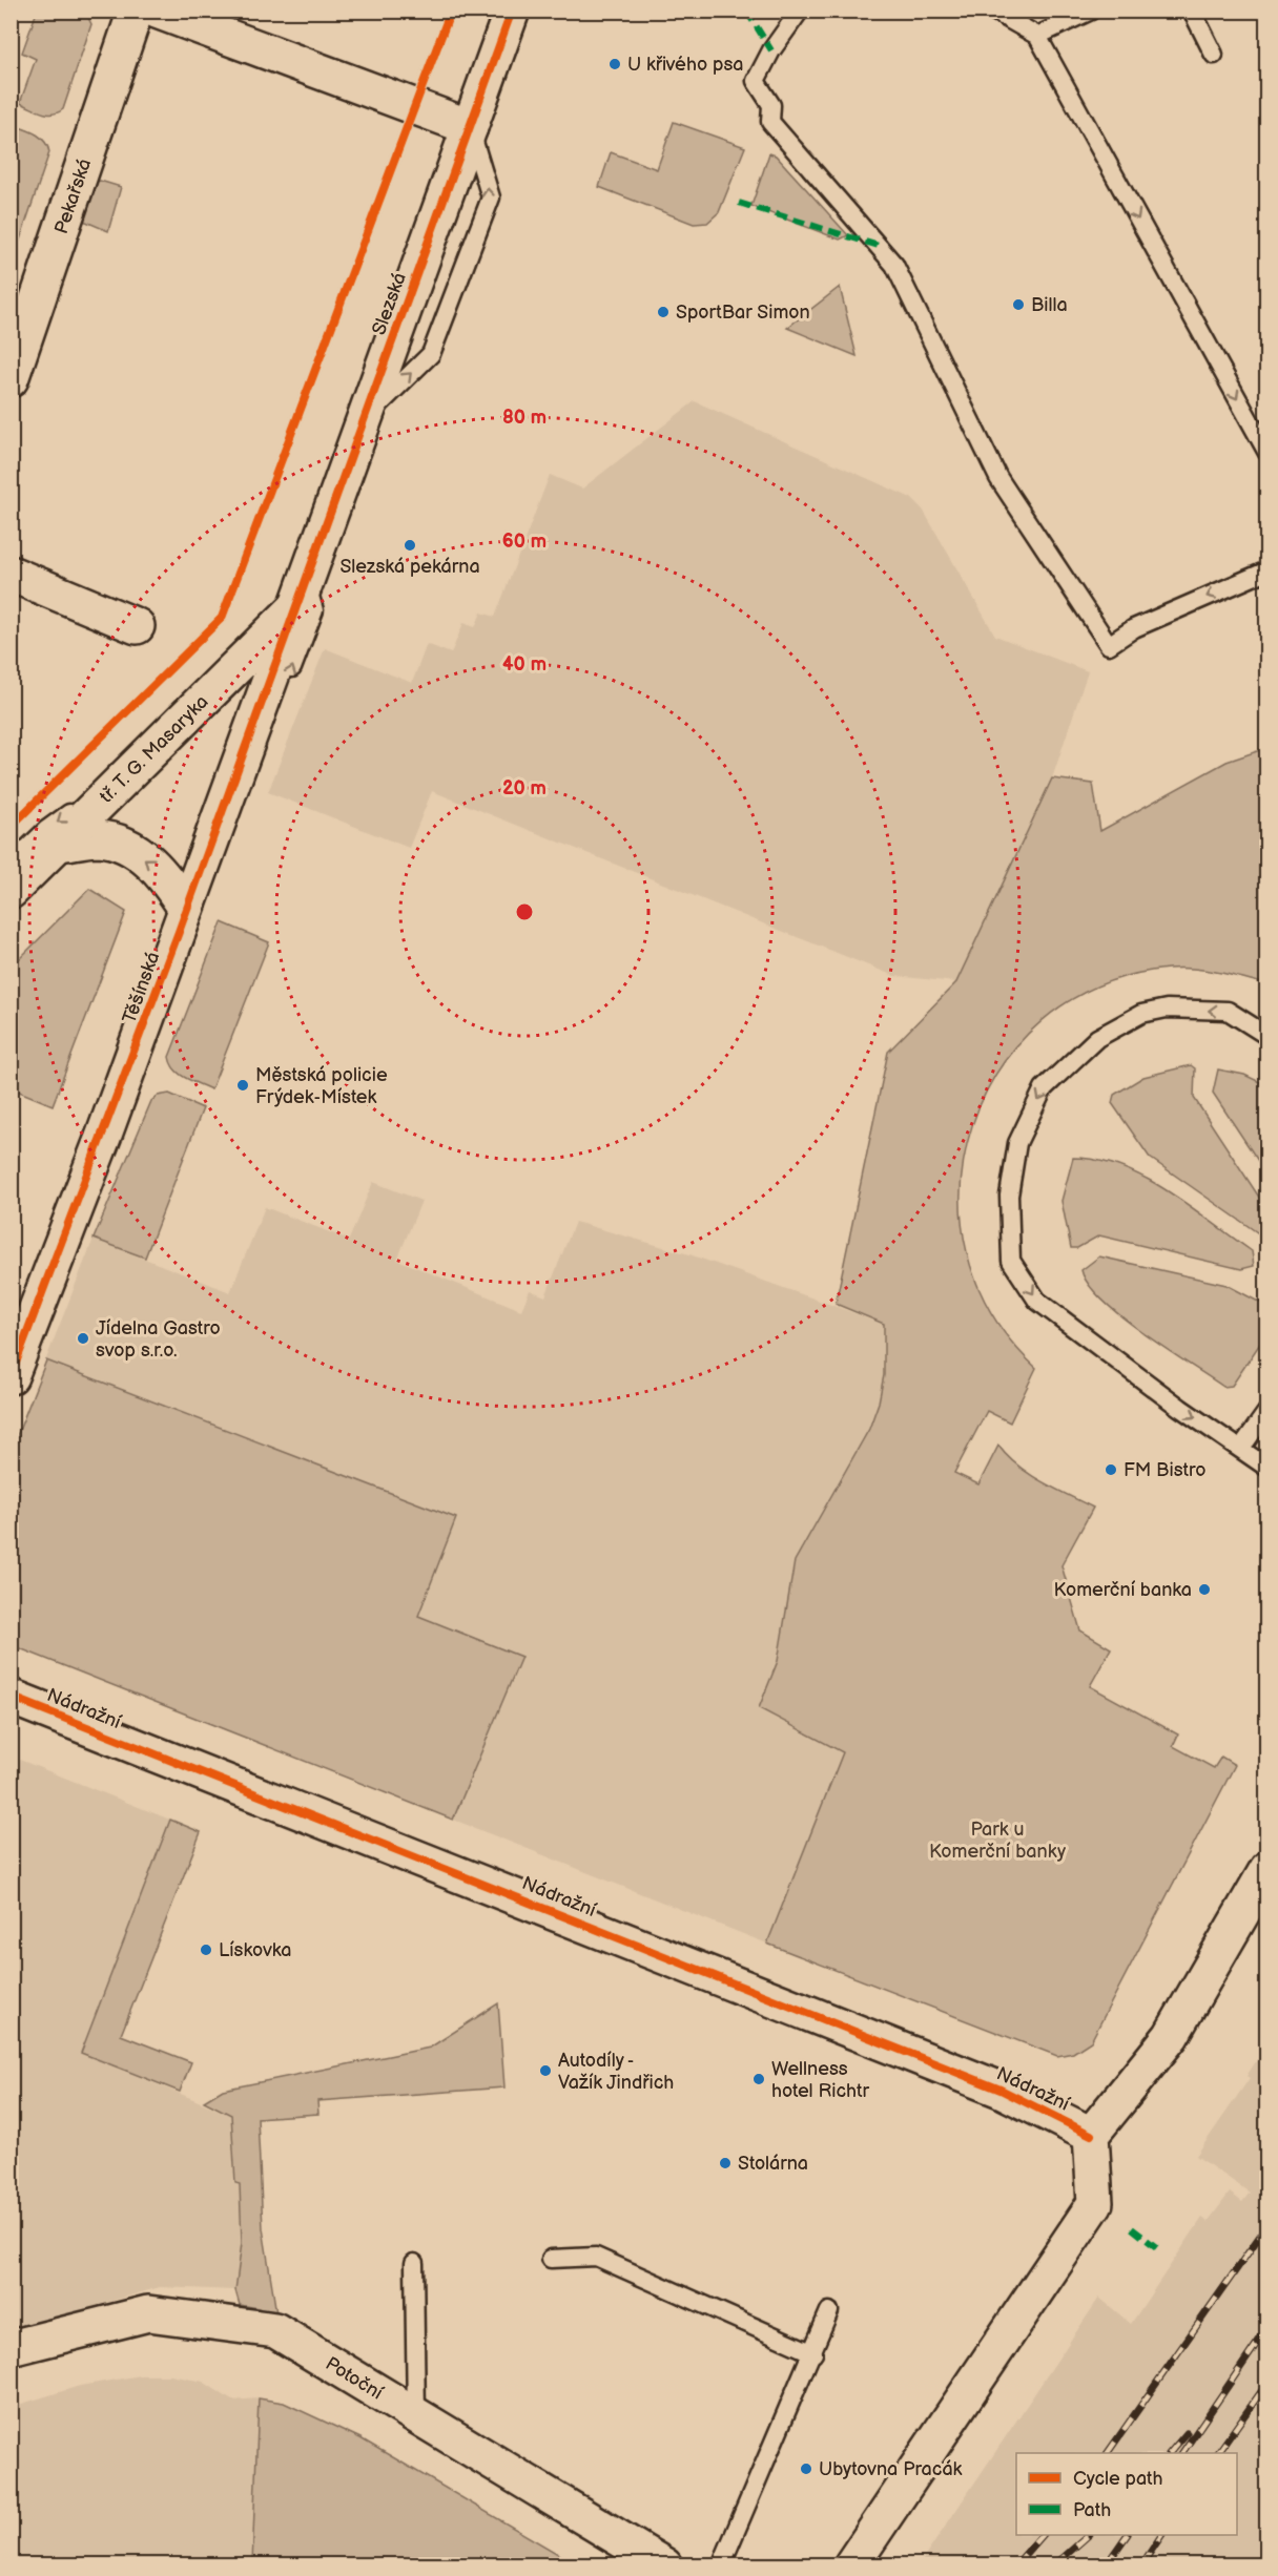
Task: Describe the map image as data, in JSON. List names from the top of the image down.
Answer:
{
  "streets": {
    "street": [
      "Pekařská",
      "Slezská",
      "tř. T. G. Masaryka",
      "Těšínská",
      "Nádražní",
      "Potoční"
    ]
  },
  "crossings": [
    ["Slezská", "tř. T. G. Masaryka"],
    ["Slezská", "Těšínská"],
    ["tř. T. G. Masaryka", "Těšínská"]
  ],
  "one_way": ["Těšínská"],
  "parks": ["Park u Komerční banky"],
  "places": [
    "U křivého psa",
    "Billa",
    "SportBar Simon",
    "Slezská pekárna",
    "Městská policie Frýdek-Místek",
    "Jídelna Gastro svop s.r.o.",
    "FM Bistro",
    "Komerční banka",
    "Lískovka",
    "Autodíly - Važík Jindřich",
    "Wellness hotel Richtr",
    "Stolárna",
    "Ubytovna Pracák"
  ],
  "legend": ["Cycle path", "Path"],
  "rings": [
    "80 m",
    "60 m",
    "40 m",
    "20 m"
  ]
}
